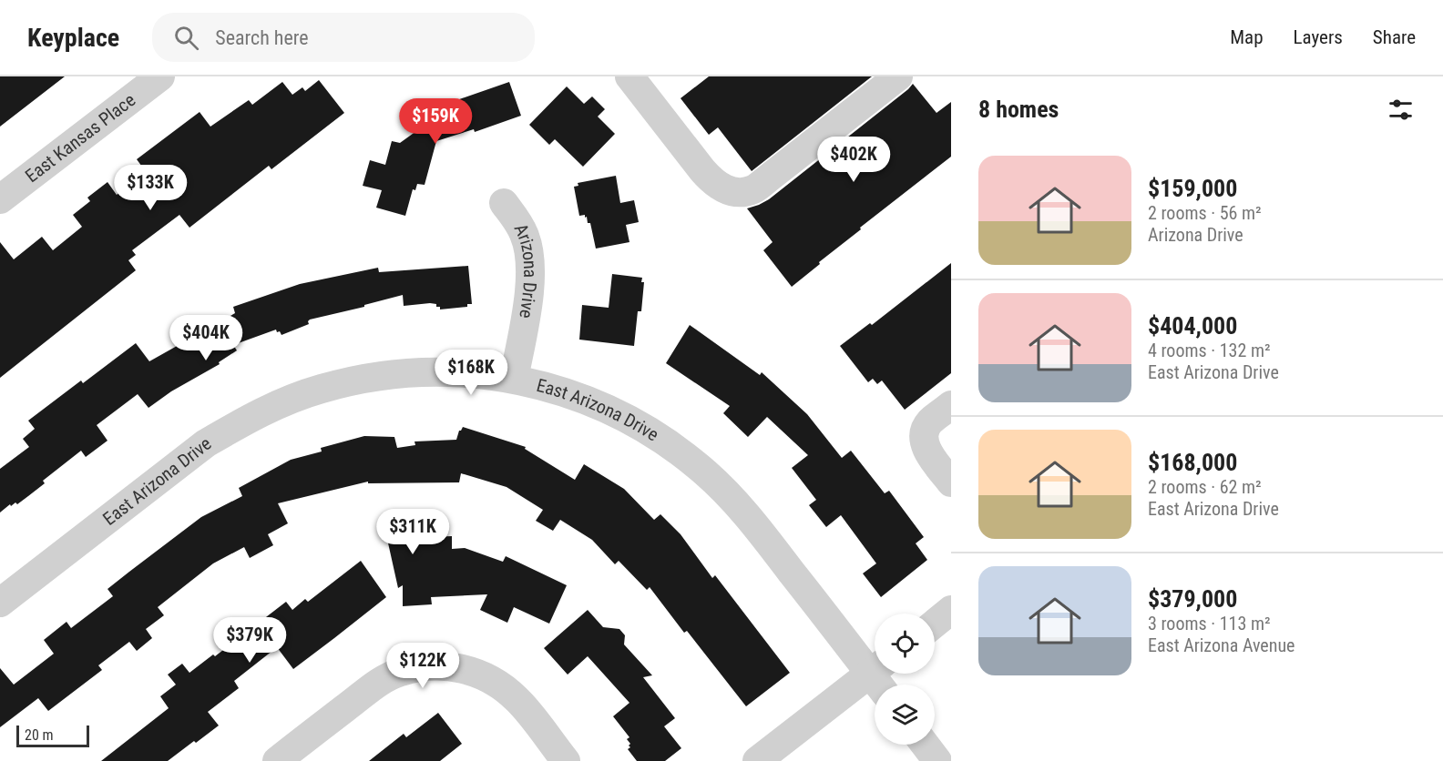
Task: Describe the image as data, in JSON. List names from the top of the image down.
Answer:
{
  "streets": {
    "street": ["East Kansas Place", "Arizona Drive", "East Arizona Drive"]
  },
  "crossings": [
    ["Arizona Drive", "East Arizona Drive"]
  ],
  "scale_bar": "20 m",
  "page": {
    "header": "Keyplace",
    "search": "Search here",
    "nav": ["Map", "Layers", "Share"],
    "heading": "8 homes",
    "price": [
      "$159K",
      "$402K",
      "$133K",
      "$404K",
      "$168K",
      "$311K",
      "$379K",
      "$122K"
    ],
    "list": [
      {
        "name": "$159,000",
        "note": "2 rooms · 56 m² · Arizona Drive"
      },
      {
        "name": "$404,000",
        "note": "4 rooms · 132 m² · East Arizona Drive"
      },
      {
        "name": "$168,000",
        "note": "2 rooms · 62 m² · East Arizona Drive"
      },
      {
        "name": "$379,000",
        "note": "3 rooms · 113 m² · East Arizona Avenue"
      }
    ],
    "scale": "20 m"
  }
}
